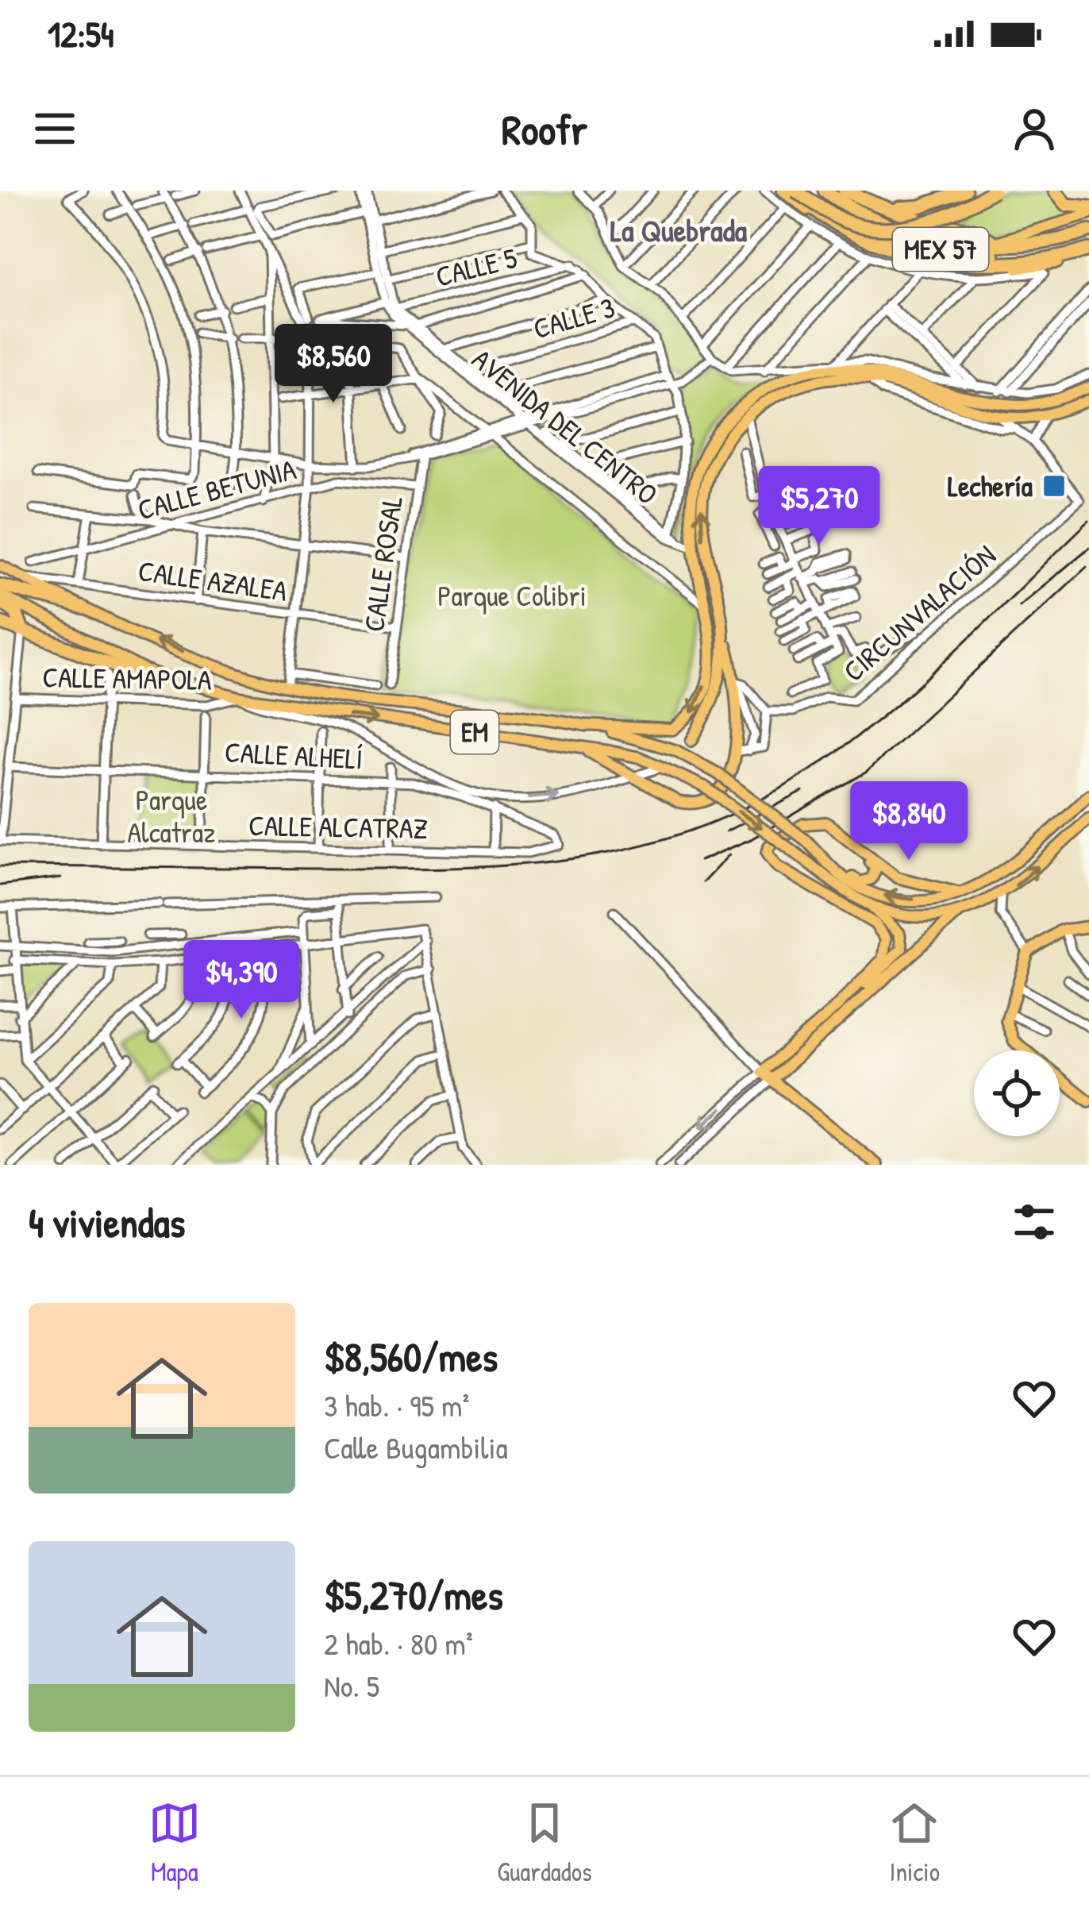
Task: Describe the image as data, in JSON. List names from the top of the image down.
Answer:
{
  "streets": {
    "highway": ["MEX 57"],
    "main road": ["EM"],
    "street": [
      "CALLE 5",
      "CALLE 3",
      "AVENIDA DEL CENTRO",
      "CALLE BETUNIA",
      "CALLE ROSAL",
      "CALLE AZALEA",
      "CIRCUNVALACIÓN",
      "CALLE AMAPOLA",
      "CALLE ALHELÍ",
      "CALLE ALCATRAZ"
    ]
  },
  "crossings": [
    ["CALLE 5", "AVENIDA DEL CENTRO"],
    ["CALLE 3", "AVENIDA DEL CENTRO"],
    ["CALLE BETUNIA", "CALLE ROSAL"],
    ["CALLE ROSAL", "CALLE AZALEA"],
    ["CALLE AMAPOLA", "EM"],
    ["CALLE ALHELÍ", "CALLE ALCATRAZ"]
  ],
  "districts": ["La Quebrada"],
  "parks": ["Parque Colibri", "Parque Alcatraz"],
  "places": {
    "transit": ["Lechería"]
  },
  "page": {
    "status": "12:54",
    "header": "Roofr",
    "price": [
      "$8,560",
      "$5,270",
      "$8,840",
      "$4,390"
    ],
    "heading": "4 viviendas",
    "list": [
      {
        "name": "$8,560/mes",
        "note": "3 hab. · 95 m² · Calle Bugambilia"
      },
      {
        "name": "$5,270/mes",
        "note": "2 hab. · 80 m² · No. 5"
      }
    ],
    "tabs": ["Mapa", "Guardados", "Inicio"]
  }
}
